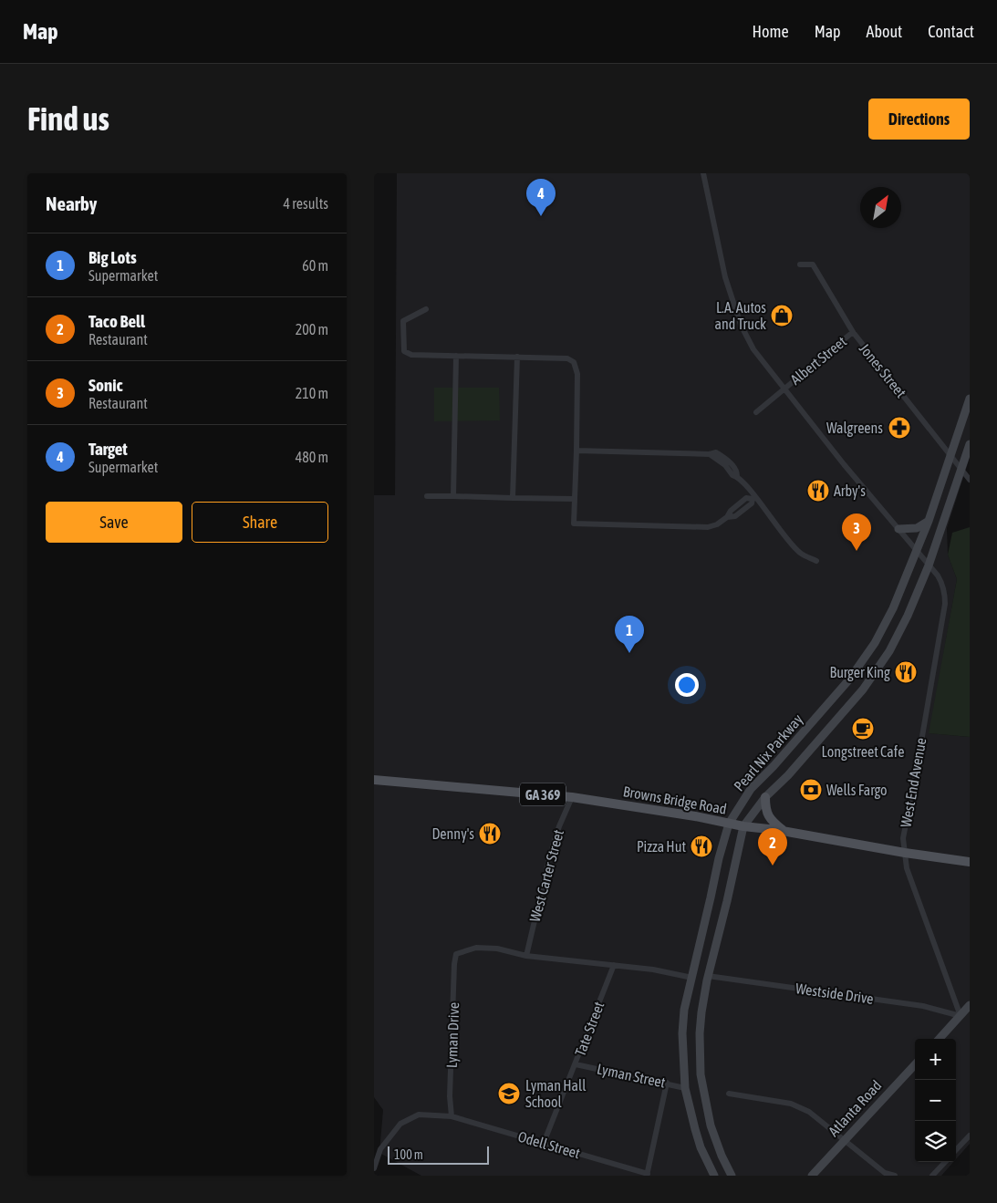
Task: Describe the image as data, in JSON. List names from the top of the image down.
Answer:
{
  "streets": {
    "main road": [
      "Pearl Nix Parkway",
      "GA 369",
      "Browns Bridge Road",
      "Atlanta Road"
    ],
    "street": [
      "Albert Street",
      "Jones Street",
      "West End Avenue",
      "West Carter Street",
      "Westside Drive",
      "Tate Street",
      "Lyman Drive",
      "Lyman Street",
      "Odell Street"
    ]
  },
  "crossings": [
    ["Albert Street", "Jones Street"],
    ["Albert Street", "West End Avenue"],
    ["Jones Street", "Pearl Nix Parkway"],
    ["Pearl Nix Parkway", "West End Avenue"],
    ["Pearl Nix Parkway", "Browns Bridge Road"],
    ["Pearl Nix Parkway", "Westside Drive"],
    ["Pearl Nix Parkway", "Lyman Street"],
    ["West End Avenue", "Browns Bridge Road"],
    ["West End Avenue", "Westside Drive"],
    ["Browns Bridge Road", "West Carter Street"],
    ["West Carter Street", "Lyman Drive"],
    ["Tate Street", "Lyman Street"],
    ["Tate Street", "Odell Street"],
    ["Lyman Drive", "Odell Street"]
  ],
  "places": {
    "shop": ["L.A. Autos and Truck"],
    "pharmacy": ["Walgreens"],
    "restaurant": [
      "Arby's",
      "Burger King",
      "Denny's",
      "Pizza Hut"
    ],
    "cafe": ["Longstreet Cafe"],
    "bank": ["Wells Fargo"],
    "school or university": ["Lyman Hall School"]
  },
  "scale_bar": "100 m",
  "north": "top right",
  "page": {
    "header": "Map",
    "nav": [
      "Home",
      "Map",
      "About",
      "Contact"
    ],
    "buttons": [
      "Directions",
      ["Save", "Share"]
    ],
    "title": "Find us",
    "heading": ["Nearby", "4 results"],
    "pins": [
      "4",
      "3",
      "1",
      "2"
    ],
    "list": [
      {
        "mark": "1",
        "name": "Big Lots",
        "note": "Supermarket",
        "value": "60 m"
      },
      {
        "mark": "2",
        "name": "Taco Bell",
        "note": "Restaurant",
        "value": "200 m"
      },
      {
        "mark": "3",
        "name": "Sonic",
        "note": "Restaurant",
        "value": "210 m"
      },
      {
        "mark": "4",
        "name": "Target",
        "note": "Supermarket",
        "value": "480 m"
      }
    ],
    "map_buttons": ["+", "−"],
    "scale": "100 m"
  }
}
